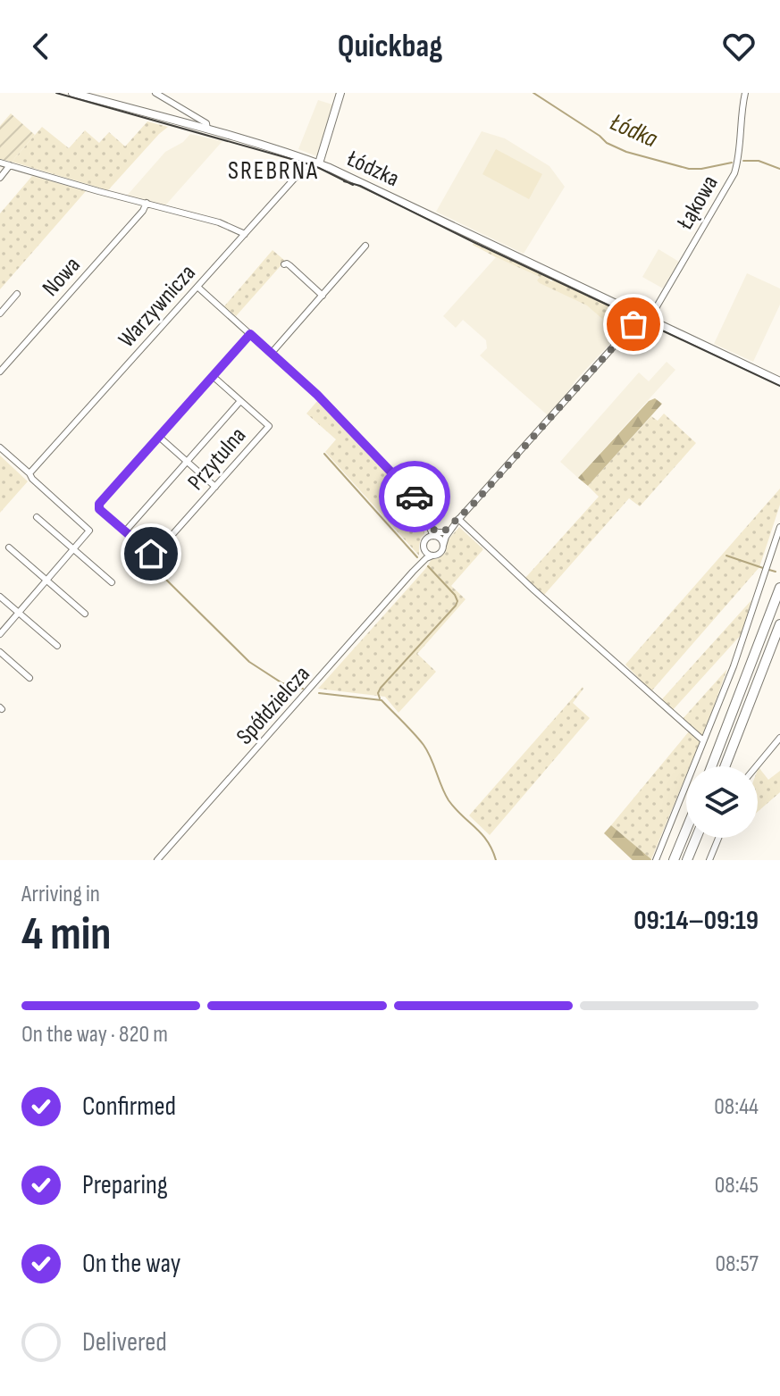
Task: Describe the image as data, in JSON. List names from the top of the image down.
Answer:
{
  "streets": {
    "main road": ["Łódzka"],
    "street": [
      "Łąkowa",
      "Nowa",
      "Warzywnicza",
      "Przytulna",
      "Spółdzielcza"
    ]
  },
  "crossings": [
    ["Łódzka", "Łąkowa"],
    ["Łódzka", "Warzywnicza"]
  ],
  "districts": ["SREBRNA"],
  "water": ["Łódka"],
  "page": {
    "header": "Quickbag",
    "heading": ["4 min", "Arriving in", "09:14–09:19"],
    "bar": "On the way · 820 m",
    "list": [
      ["Confirmed", "08:44"],
      ["Preparing", "08:45"],
      ["On the way", "08:57"],
      "Delivered"
    ]
  }
}
